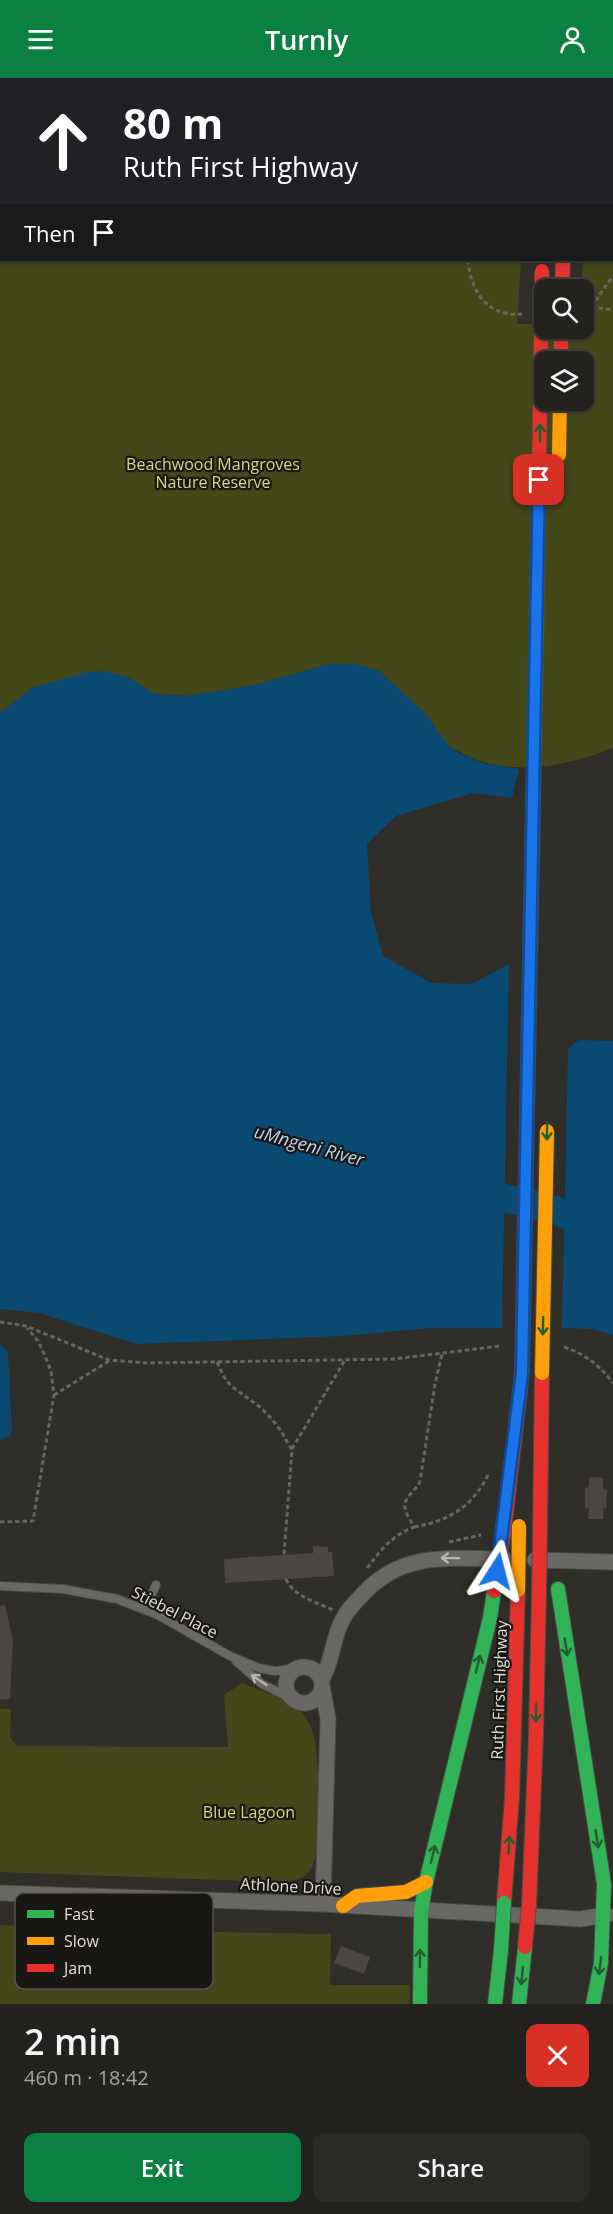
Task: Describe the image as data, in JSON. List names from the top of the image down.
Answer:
{
  "streets": {
    "highway": ["Ruth First Highway"],
    "street": ["Athlone Drive"],
    "lane": ["Stiebel Place"]
  },
  "water": ["uMngeni River"],
  "parks": ["Beachwood Mangroves Nature Reserve", "Blue Lagoon"],
  "legend": ["Fast", "Slow", "Jam"],
  "page": {
    "header": "Turnly",
    "turn": ["80 m", "Ruth First Highway"],
    "then": "Then",
    "heading": ["2 min", "460 m · 18:42"],
    "buttons": ["Exit", "Share"]
  }
}
